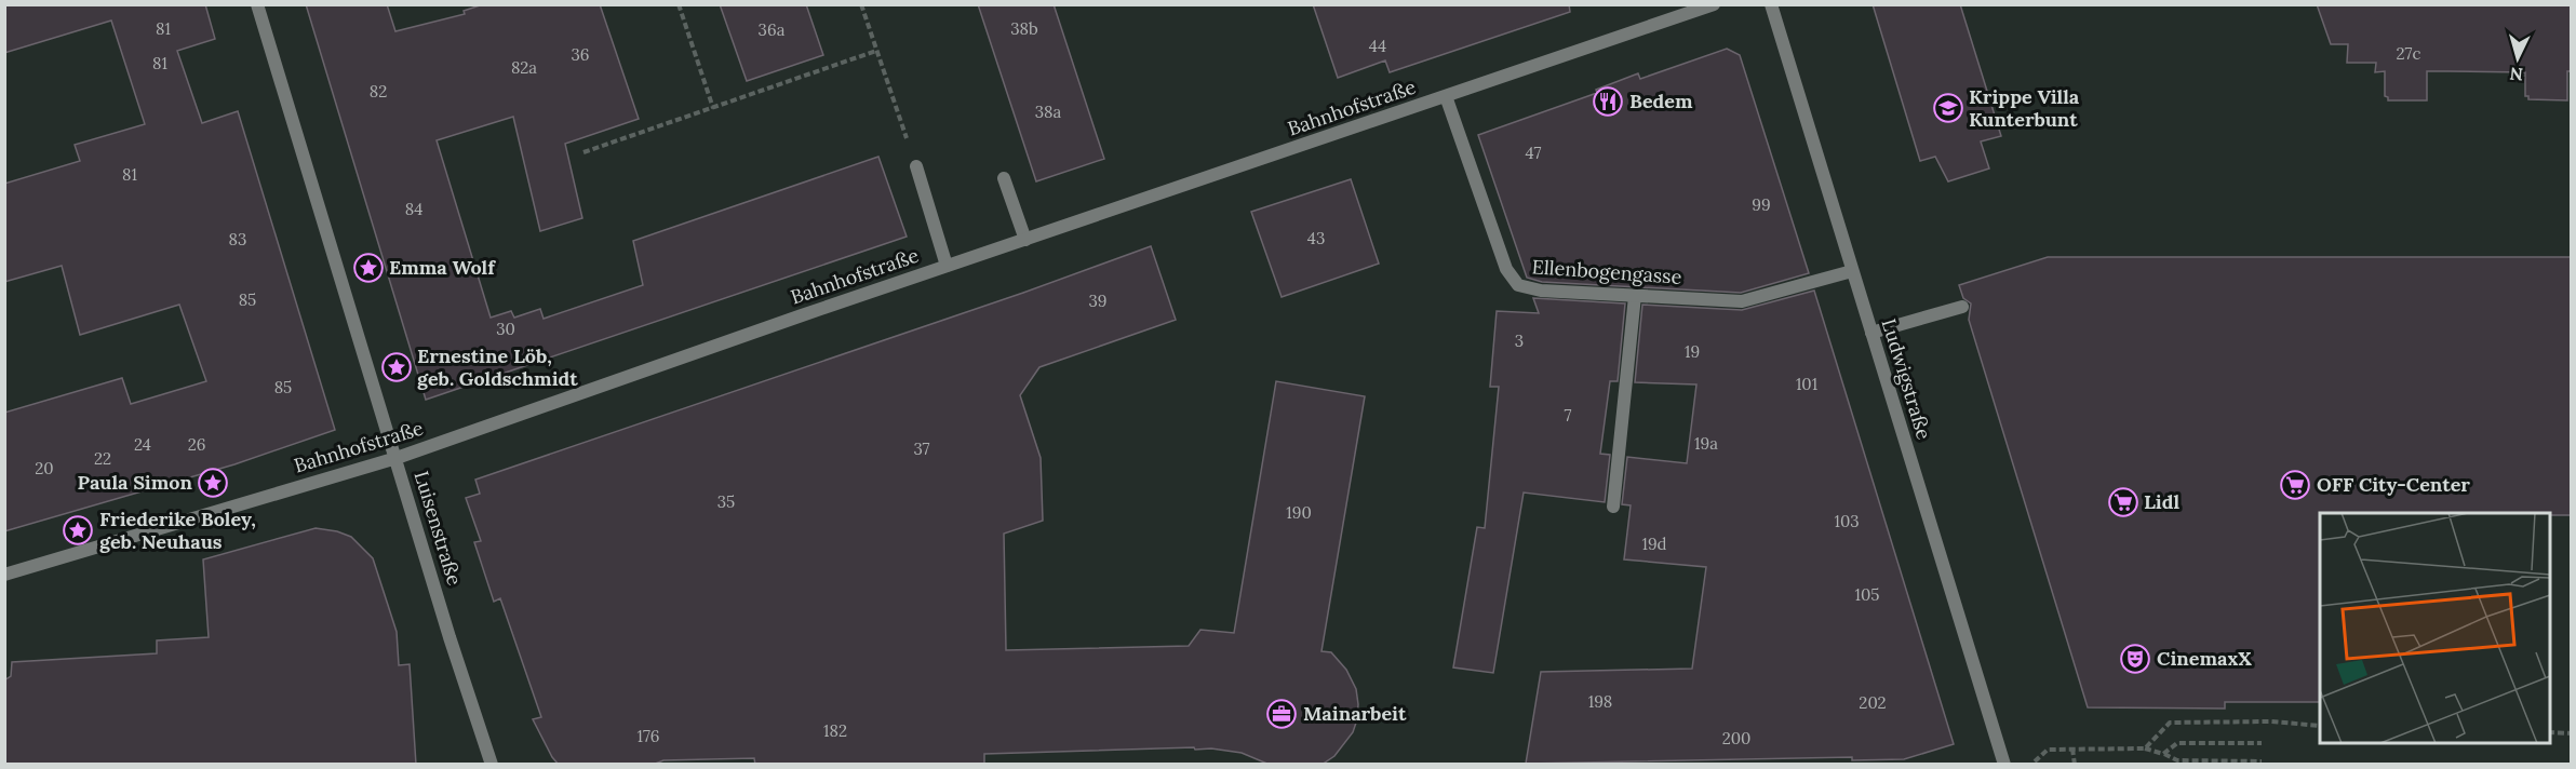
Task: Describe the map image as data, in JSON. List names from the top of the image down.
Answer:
{
  "streets": {
    "street": [
      "Bahnhofstraße",
      "Ellenbogengasse",
      "Ludwigstraße",
      "Luisenstraße"
    ]
  },
  "crossings": [
    ["Bahnhofstraße", "Ellenbogengasse"],
    ["Bahnhofstraße", "Luisenstraße"],
    ["Ellenbogengasse", "Ludwigstraße"]
  ],
  "places": {
    "restaurant": ["Bedem"],
    "school or university": ["Krippe Villa Kunterbunt"],
    "place": [
      "Emma Wolf",
      "Ernestine Löb, geb. Goldschmidt",
      "Paula Simon",
      "Friederike Boley, geb. Neuhaus"
    ],
    "supermarket": ["OFF City-Center", "Lidl"],
    "theatre": ["CinemaxX"],
    "office": ["Mainarbeit"]
  },
  "house_numbers": [
    "81",
    "38b",
    "36a",
    "44",
    "27c",
    "36",
    "81",
    "82a",
    "82",
    "38a",
    "47",
    "81",
    "99",
    "84",
    "43",
    "83",
    "85",
    "39",
    "30",
    "3",
    "19",
    "101",
    "85",
    "7",
    "19a",
    "24",
    "26",
    "37",
    "22",
    "20",
    "35",
    "190",
    "103",
    "19d",
    "105",
    "198",
    "202",
    "182",
    "176",
    "200"
  ],
  "north": "bottom"
}
